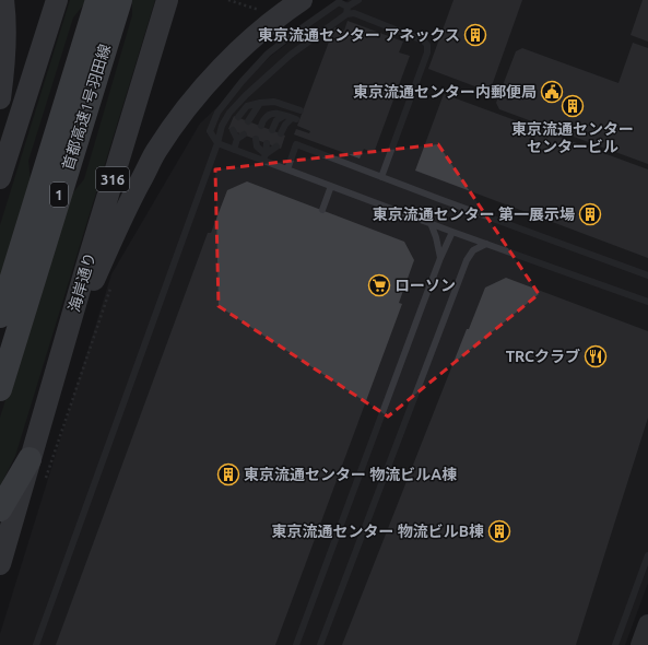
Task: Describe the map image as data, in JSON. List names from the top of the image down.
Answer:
{
  "streets": {
    "highway": ["首都高速1号羽田線", "1"],
    "main road": ["316", "海岸通り"]
  },
  "places": {
    "building": [
      "東京流通センター アネックス",
      "東京流通センター センタービル",
      "東京流通センター 第一展示場",
      "東京流通センター 物流ビルA棟",
      "東京流通センター 物流ビルB棟"
    ],
    "public building": ["東京流通センター内郵便局"],
    "supermarket": ["ローソン"],
    "restaurant": ["TRCクラブ"]
  }
}
